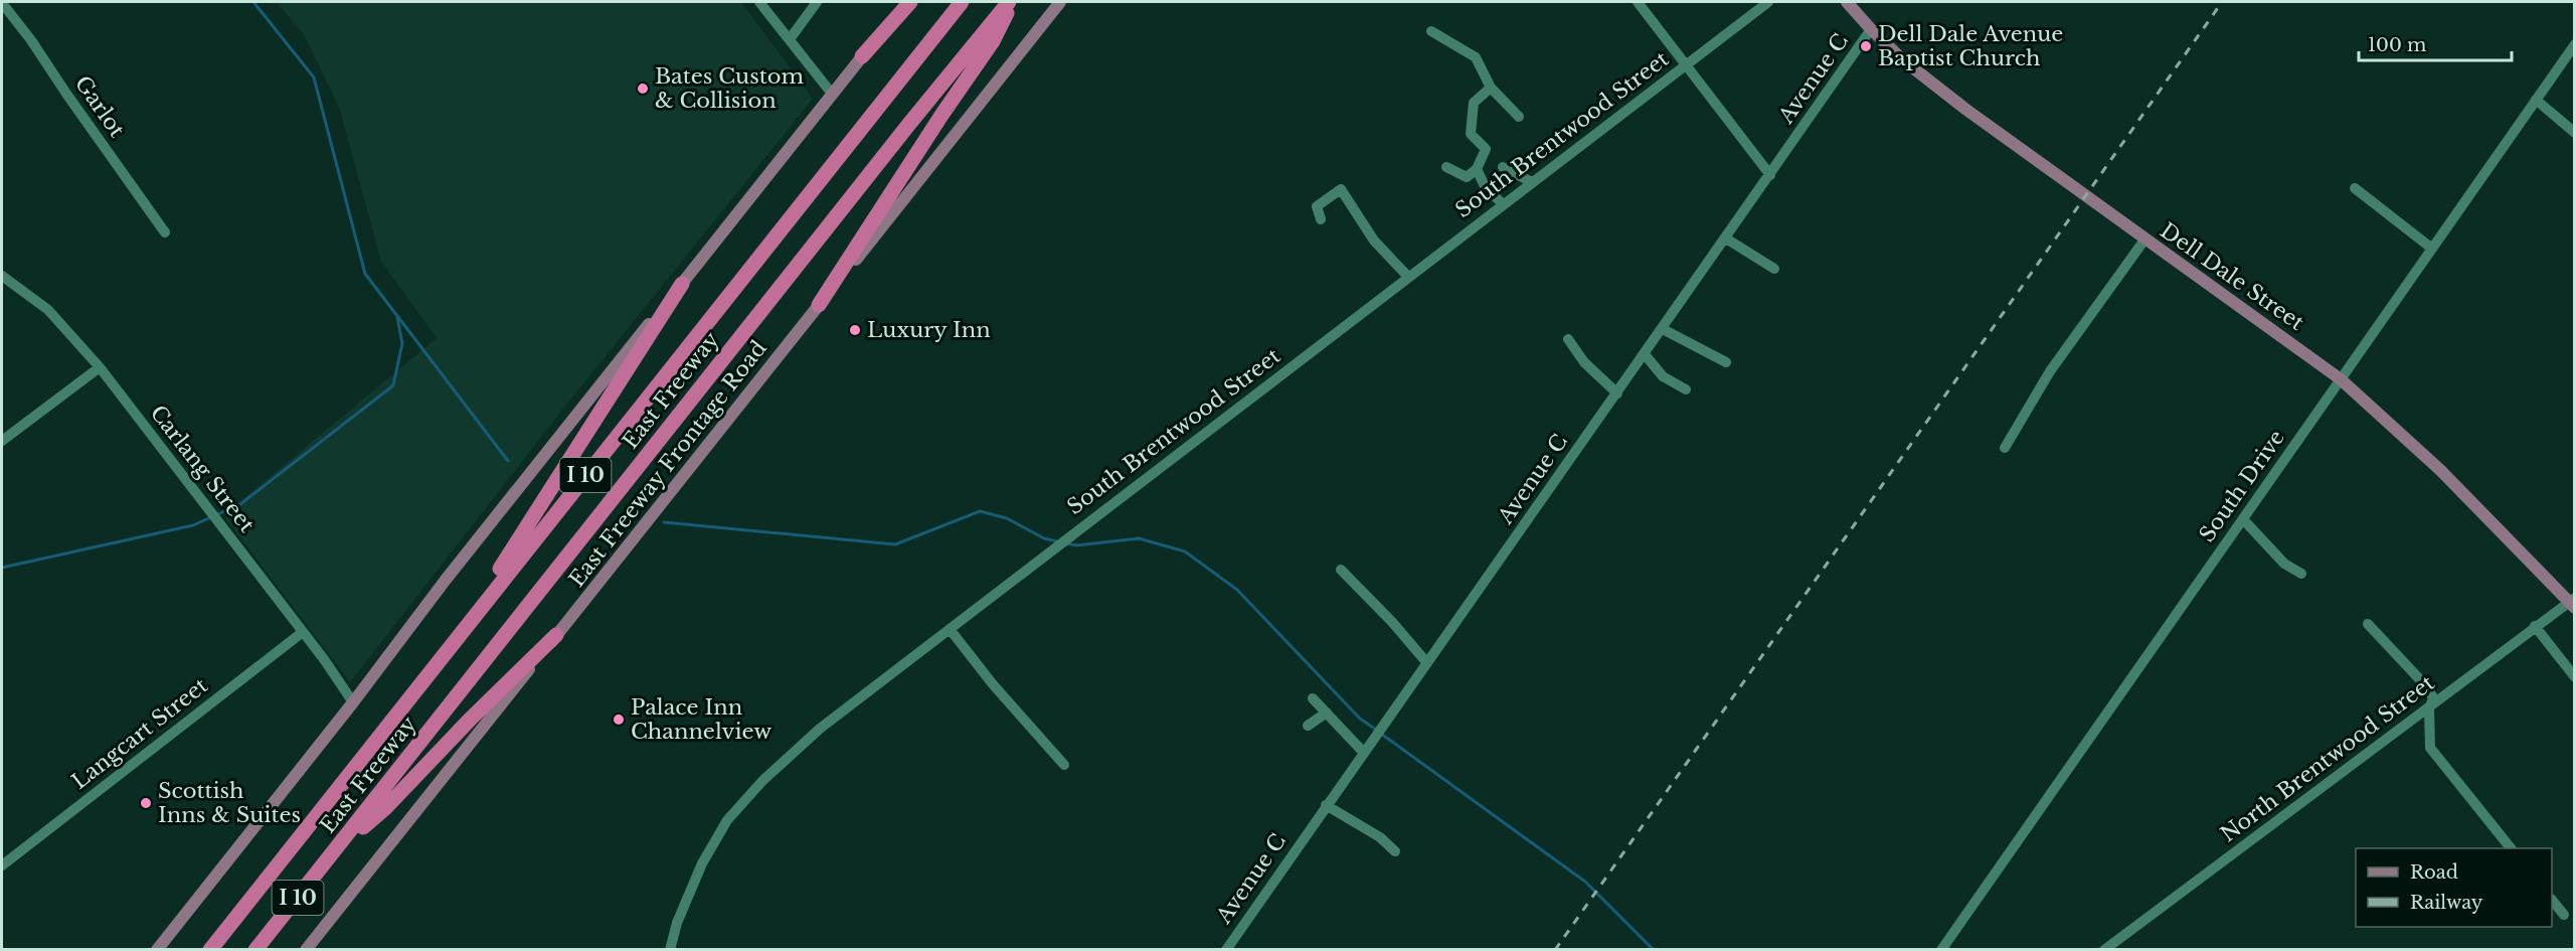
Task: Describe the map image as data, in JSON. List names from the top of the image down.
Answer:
{
  "streets": {
    "highway": ["East Freeway", "I 10"],
    "main road": ["Dell Dale Street", "East Freeway Frontage Road"],
    "street": [
      "Avenue C",
      "Garlot",
      "South Brentwood Street",
      "Carlang Street",
      "South Drive",
      "Langcart Street",
      "North Brentwood Street"
    ]
  },
  "crossings": [
    ["Avenue C", "Dell Dale Street"],
    ["Dell Dale Street", "South Drive"],
    ["Dell Dale Street", "North Brentwood Street"],
    ["Carlang Street", "Langcart Street"]
  ],
  "places": [
    "Dell Dale Avenue Baptist Church",
    "Bates Custom & Collision",
    "Luxury Inn",
    "Palace Inn Channelview",
    "Scottish Inns & Suites"
  ],
  "legend": ["Road", "Railway"],
  "scale_bar": "100 m"
}
